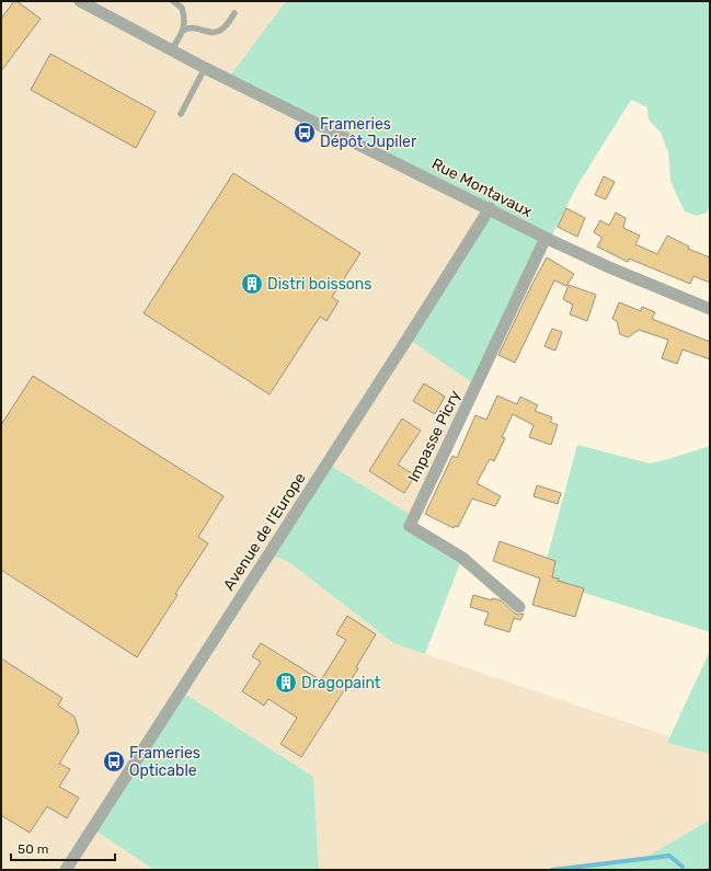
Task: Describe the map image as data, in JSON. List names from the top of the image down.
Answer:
{
  "streets": {
    "street": ["Rue Montavaux", "Impasse Picry", "Avenue de l'Europe"]
  },
  "crossings": [
    ["Rue Montavaux", "Impasse Picry"],
    ["Rue Montavaux", "Avenue de l'Europe"]
  ],
  "places": {
    "bus stop": ["Frameries Dépôt Jupiler", "Frameries Opticable"],
    "building": ["Distri boissons", "Dragopaint"]
  },
  "scale_bar": "50 m"
}
